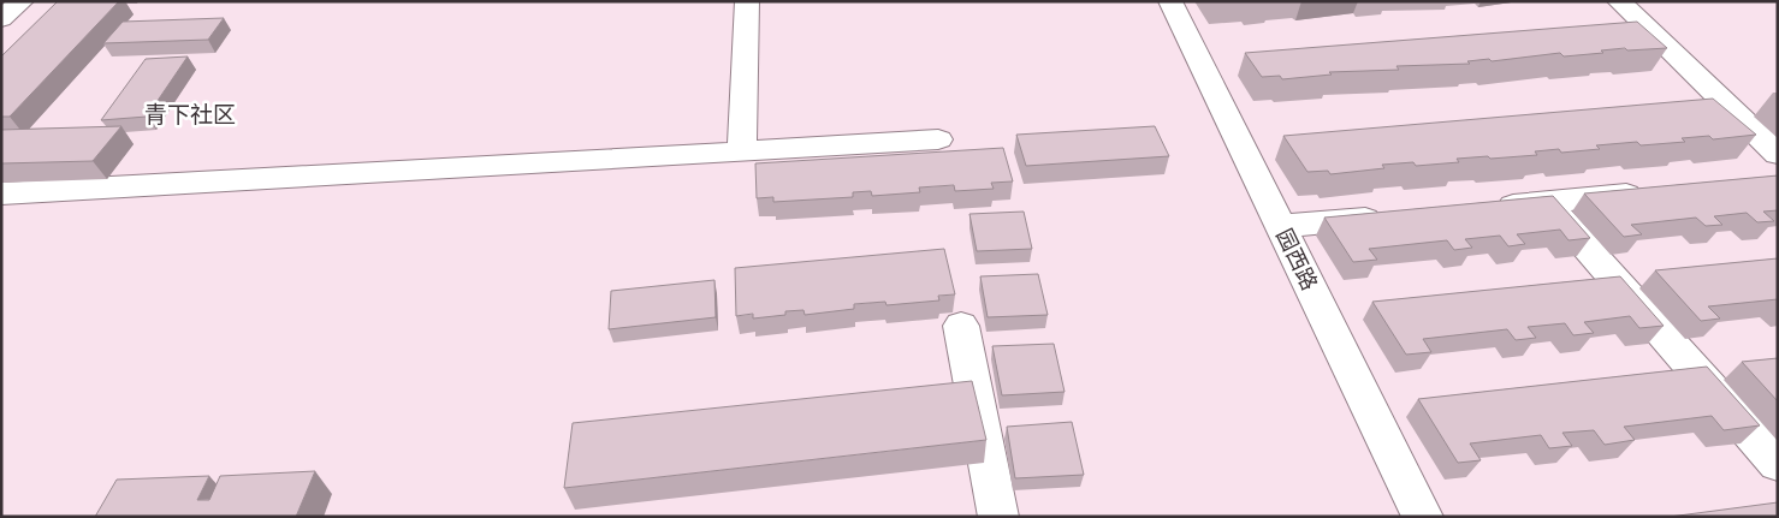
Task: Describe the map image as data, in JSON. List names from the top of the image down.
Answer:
{
  "streets": {
    "street": ["园西路"]
  },
  "districts": ["青下社区"]
}
